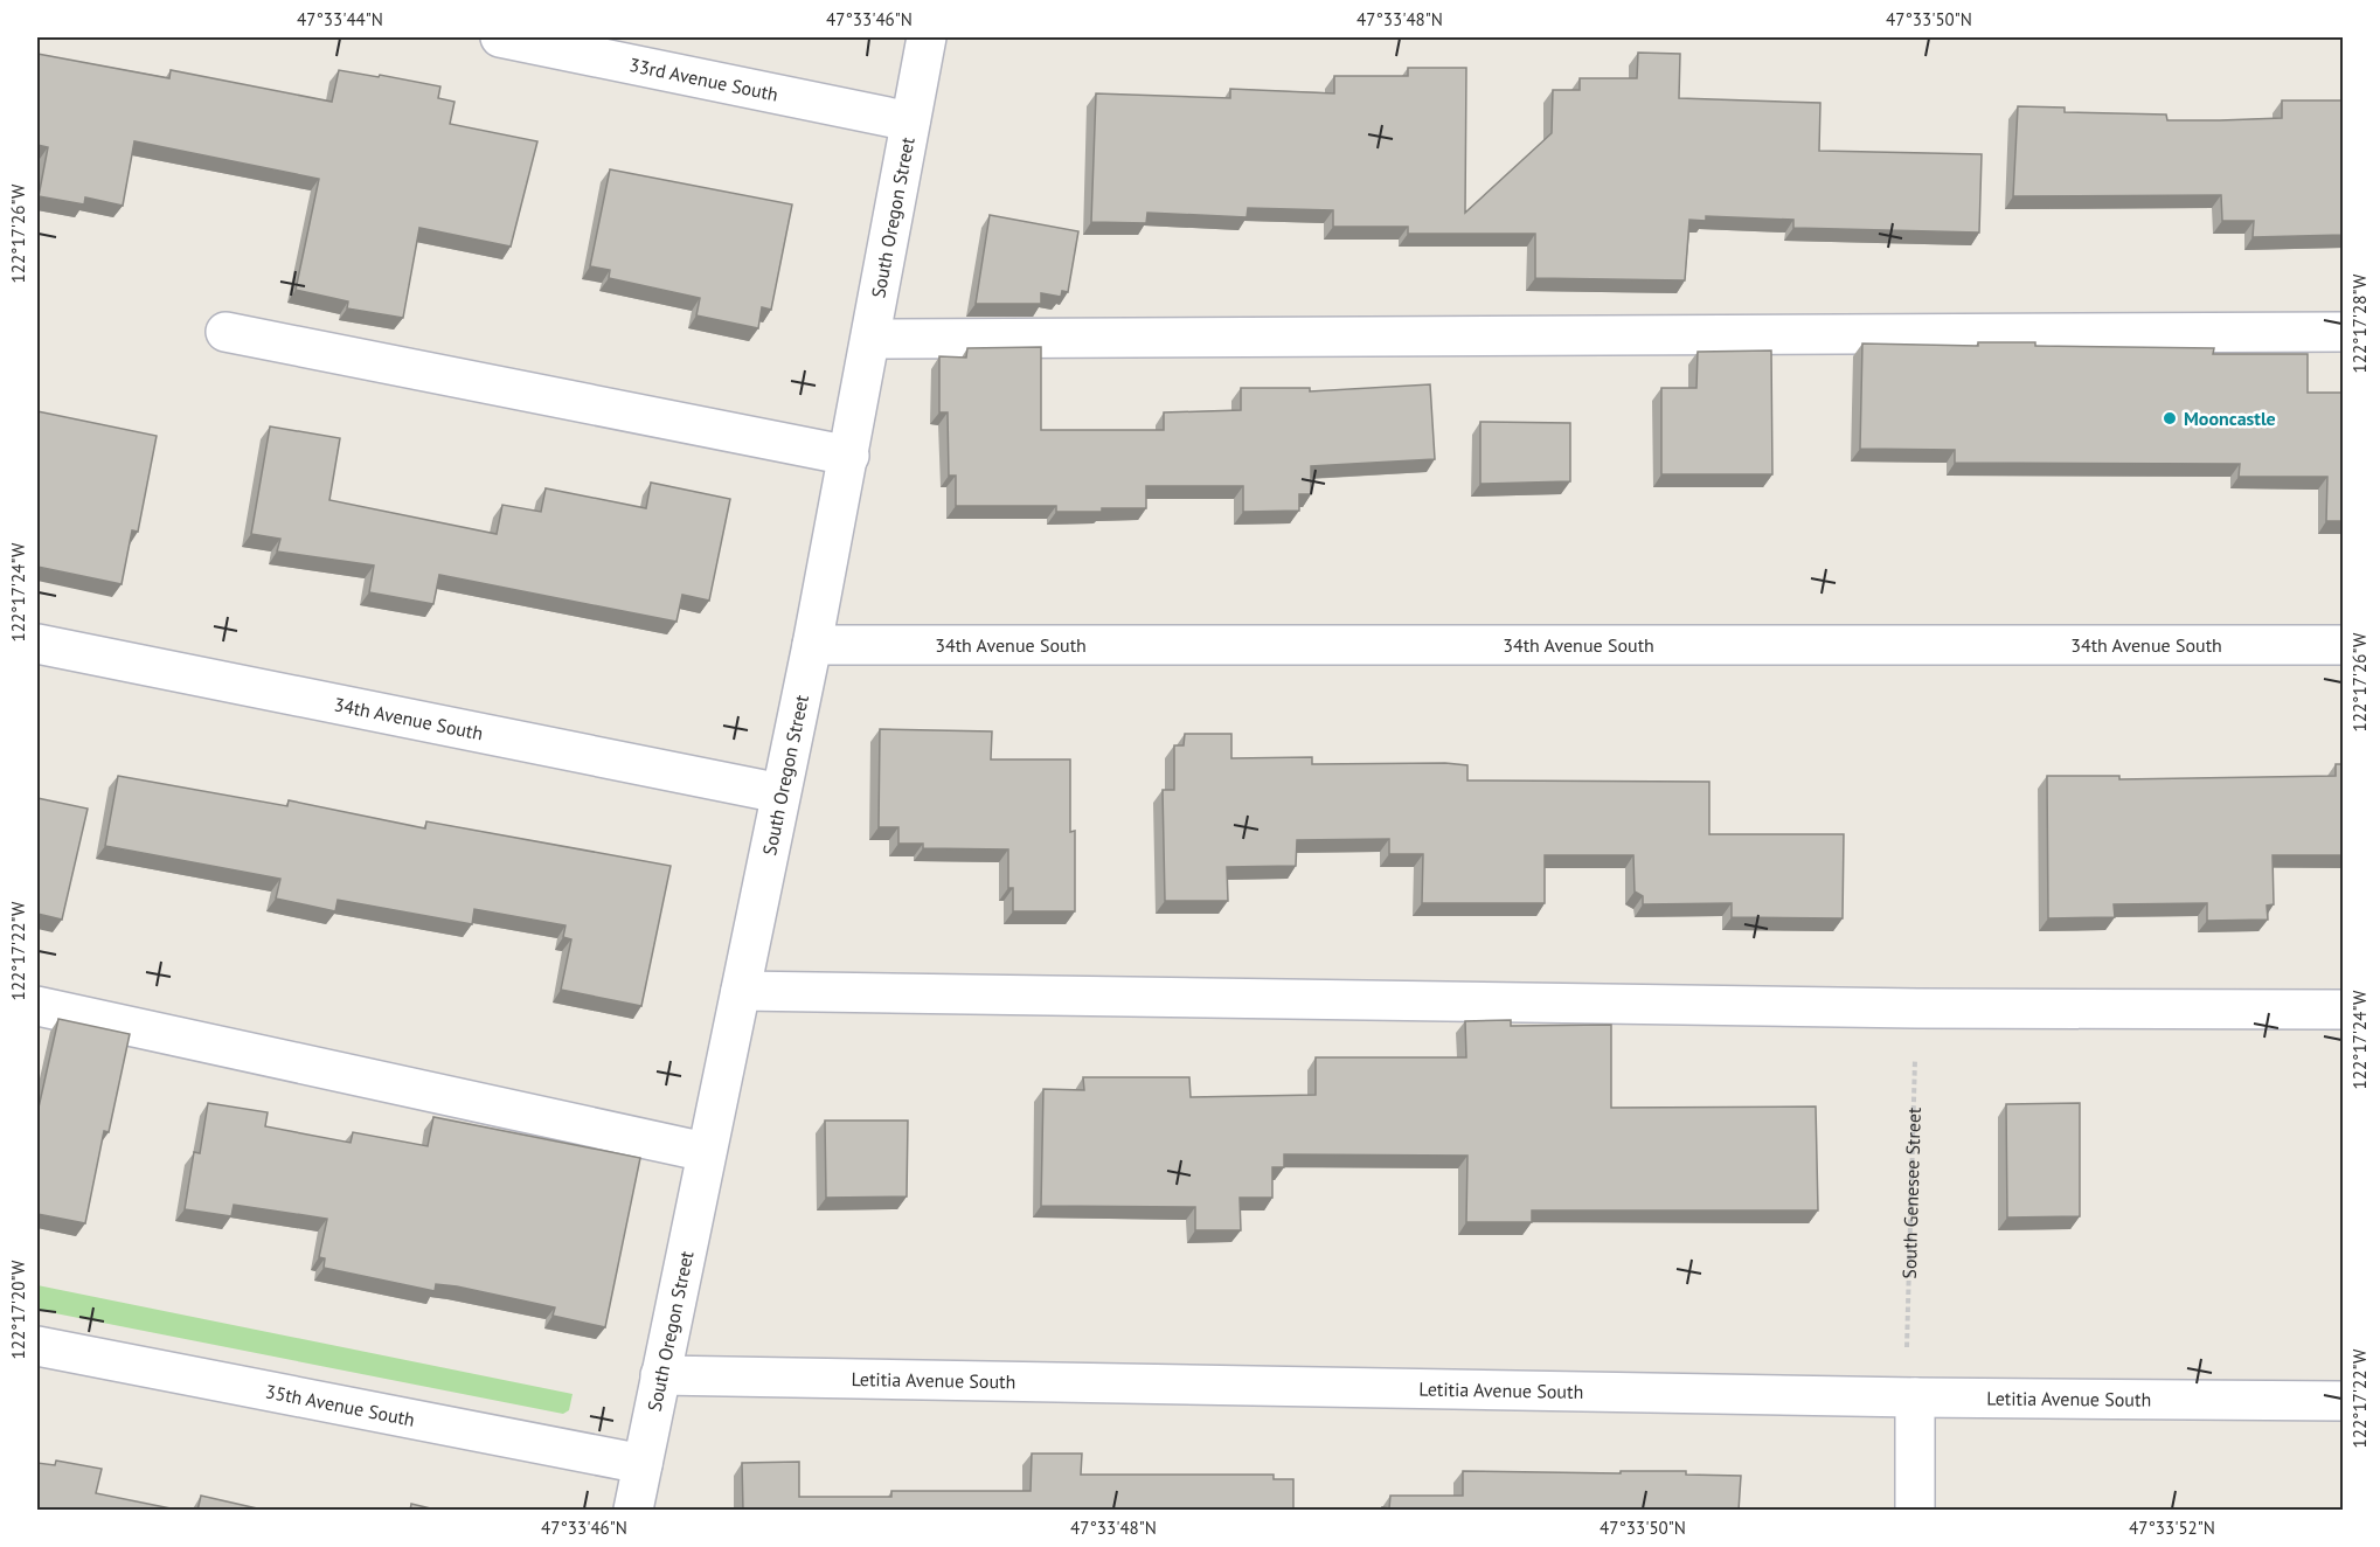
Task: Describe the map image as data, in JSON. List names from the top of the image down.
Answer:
{
  "streets": {
    "street": [
      "33rd Avenue South",
      "South Oregon Street",
      "34th Avenue South",
      "Letitia Avenue South",
      "35th Avenue South"
    ],
    "path": ["South Genesee Street"]
  },
  "crossings": [
    ["33rd Avenue South", "South Oregon Street"],
    ["South Oregon Street", "34th Avenue South"],
    ["South Oregon Street", "Letitia Avenue South"],
    ["South Oregon Street", "35th Avenue South"]
  ],
  "places": ["Mooncastle"],
  "coordinates": [
    "47°33'44\"N",
    "47°33'46\"N",
    "47°33'48\"N",
    "47°33'50\"N",
    "122°17'26\"W",
    "122°17'28\"W",
    "122°17'24\"W",
    "122°17'22\"W",
    "122°17'20\"W",
    "47°33'52\"N"
  ]
}
